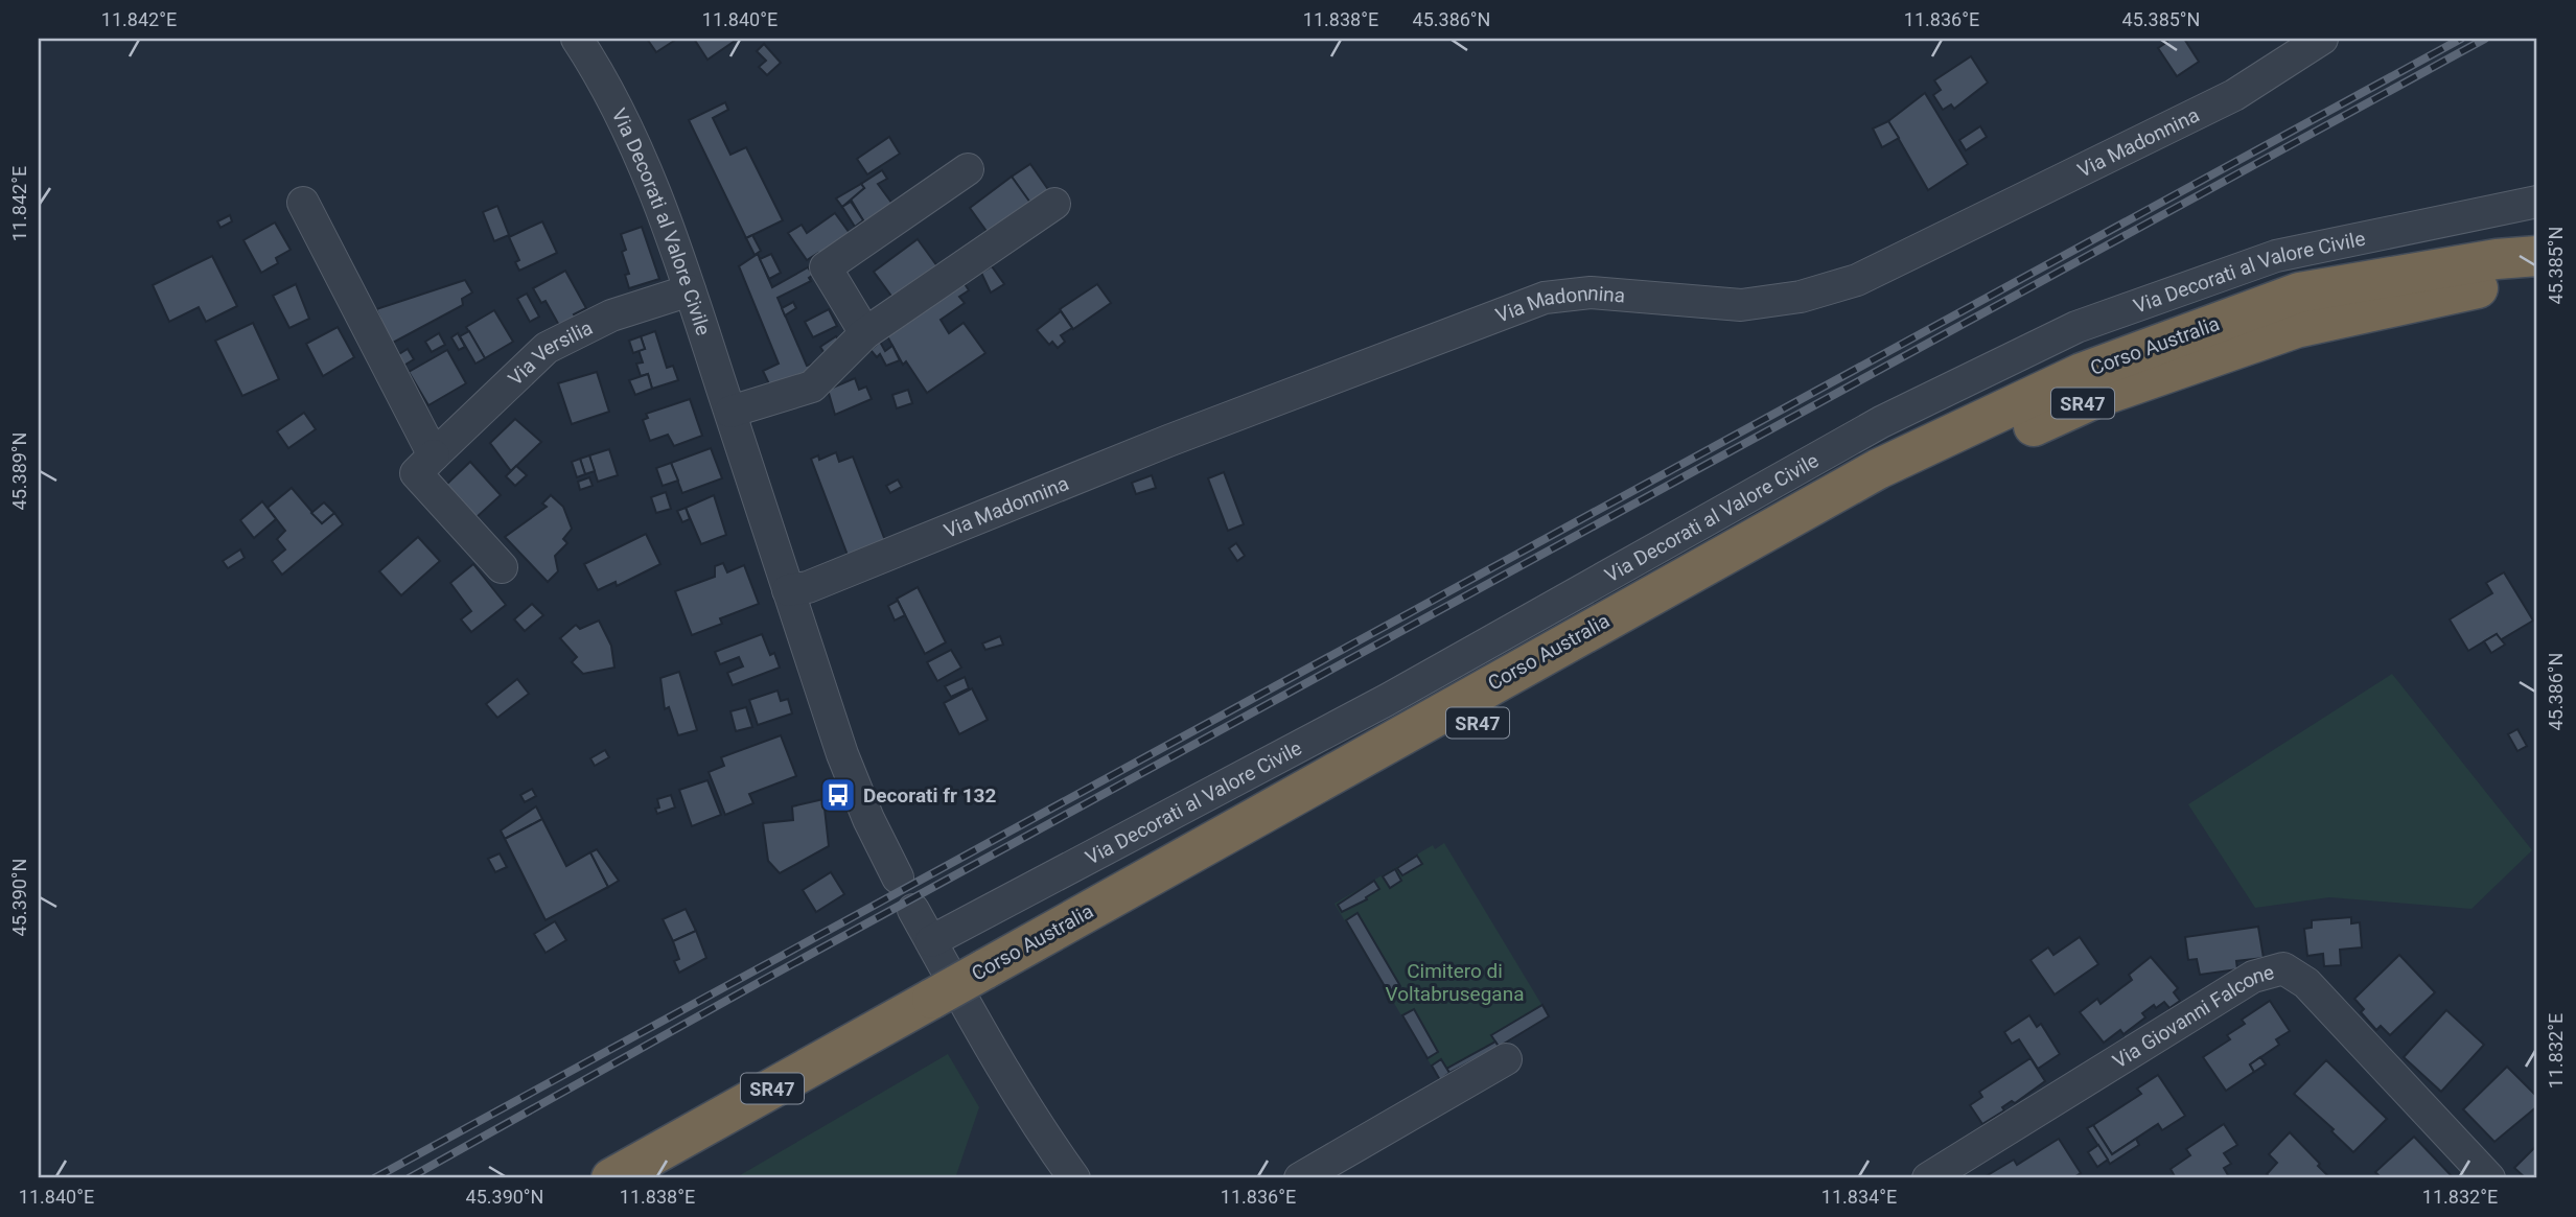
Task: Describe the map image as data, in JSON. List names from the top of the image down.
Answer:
{
  "streets": {
    "highway": ["Corso Australia", "SR47"],
    "street": [
      "Via Madonnina",
      "Via Decorati al Valore Civile",
      "Via Versilia",
      "Via Giovanni Falcone"
    ]
  },
  "crossings": [
    ["Via Madonnina", "Via Decorati al Valore Civile"],
    ["Via Decorati al Valore Civile", "Via Versilia"]
  ],
  "parks": ["Cimitero di Voltabrusegana"],
  "places": {
    "bus stop": ["Decorati fr 132"]
  },
  "coordinates": [
    "11.842°E",
    "11.840°E",
    "11.838°E",
    "45.386°N",
    "11.836°E",
    "45.385°N",
    "45.389°N",
    "45.390°N",
    "11.832°E",
    "11.834°E"
  ]
}
